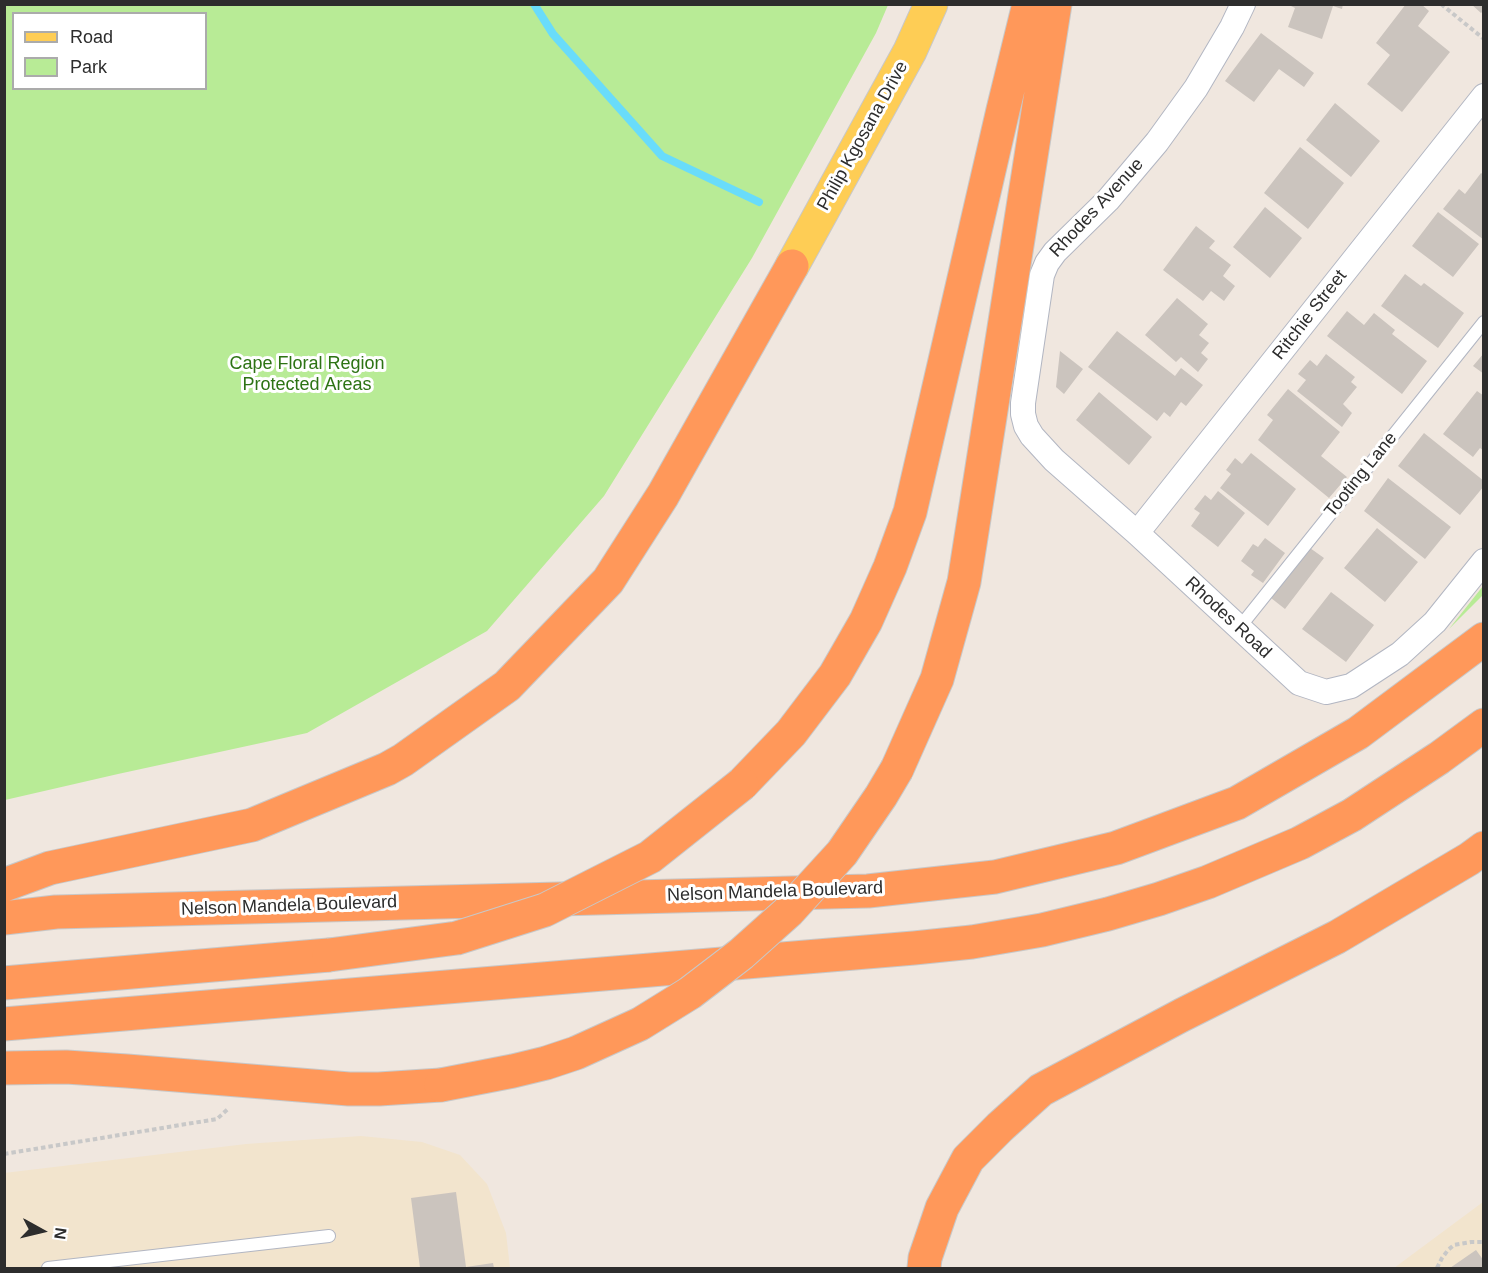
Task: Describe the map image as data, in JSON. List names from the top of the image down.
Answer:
{
  "streets": {
    "highway": ["Nelson Mandela Boulevard"],
    "main road": ["Philip Kgosana Drive"],
    "street": ["Rhodes Avenue", "Ritchie Street", "Rhodes Road"],
    "lane": ["Tooting Lane"]
  },
  "crossings": [
    ["Rhodes Avenue", "Ritchie Street"],
    ["Rhodes Avenue", "Rhodes Road"],
    ["Ritchie Street", "Rhodes Road"],
    ["Tooting Lane", "Rhodes Road"]
  ],
  "parks": ["Cape Floral Region Protected Areas"],
  "legend": ["Road", "Park"],
  "north": "right"
}
